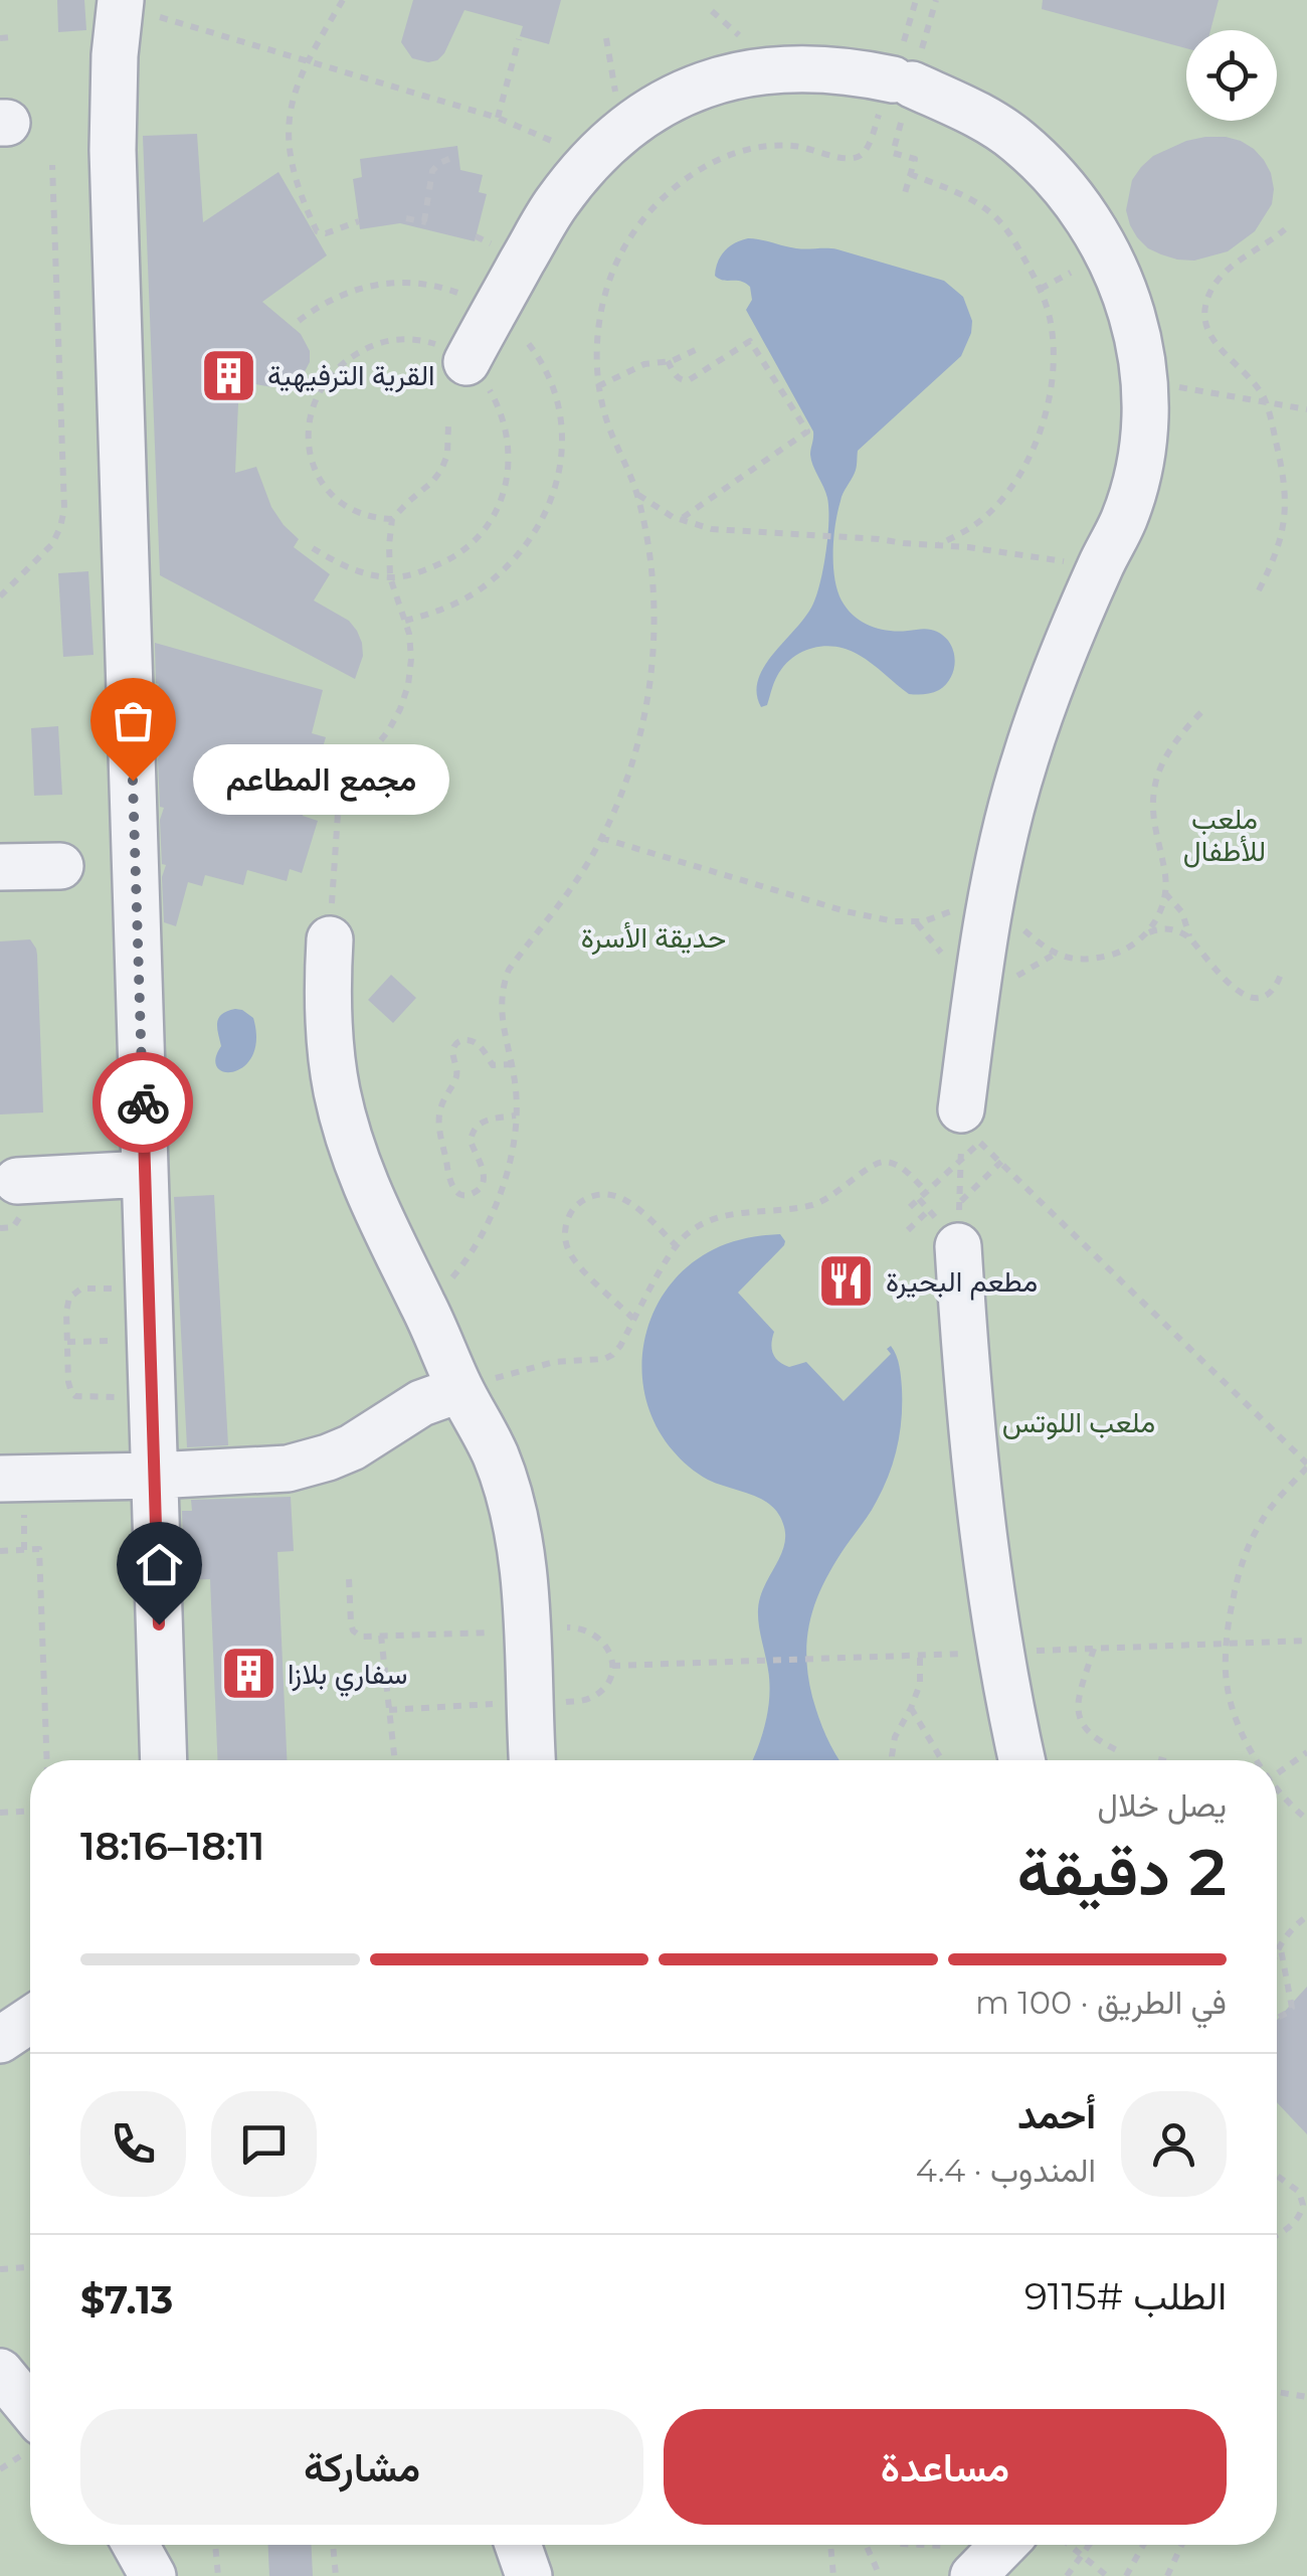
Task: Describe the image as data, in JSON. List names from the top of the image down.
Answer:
{
  "parks": ["ملعب للأطفال", "حديقة الأسرة", "ملعب اللوتس"],
  "places": {
    "building": ["القرية الترفيهية", "سفاري بلازا"],
    "other": ["مجمع المطاعم"],
    "restaurant": ["مطعم البحيرة"]
  },
  "page": {
    "bubble": "مجمع المطاعم",
    "heading": ["2 دقيقة", "يصل خلال", "18:11–18:16"],
    "panel": [
      "أحمد",
      "المندوب · 4.4",
      "الطلب #9115",
      "$7.13"
    ],
    "bar": "في الطريق · 100 m",
    "buttons": ["مساعدة", "مشاركة"]
  }
}
